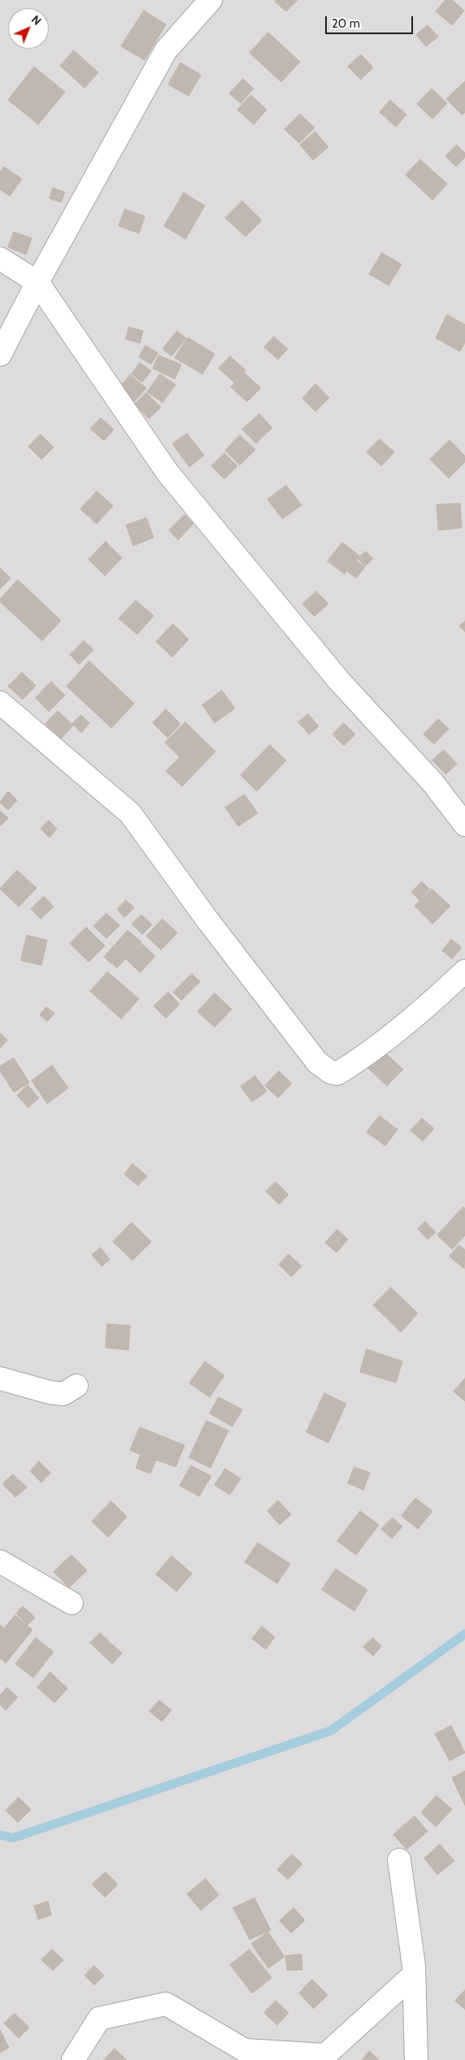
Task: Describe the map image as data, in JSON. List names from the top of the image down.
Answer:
{
  "scale_bar": "20 m",
  "north": "top right"
}
